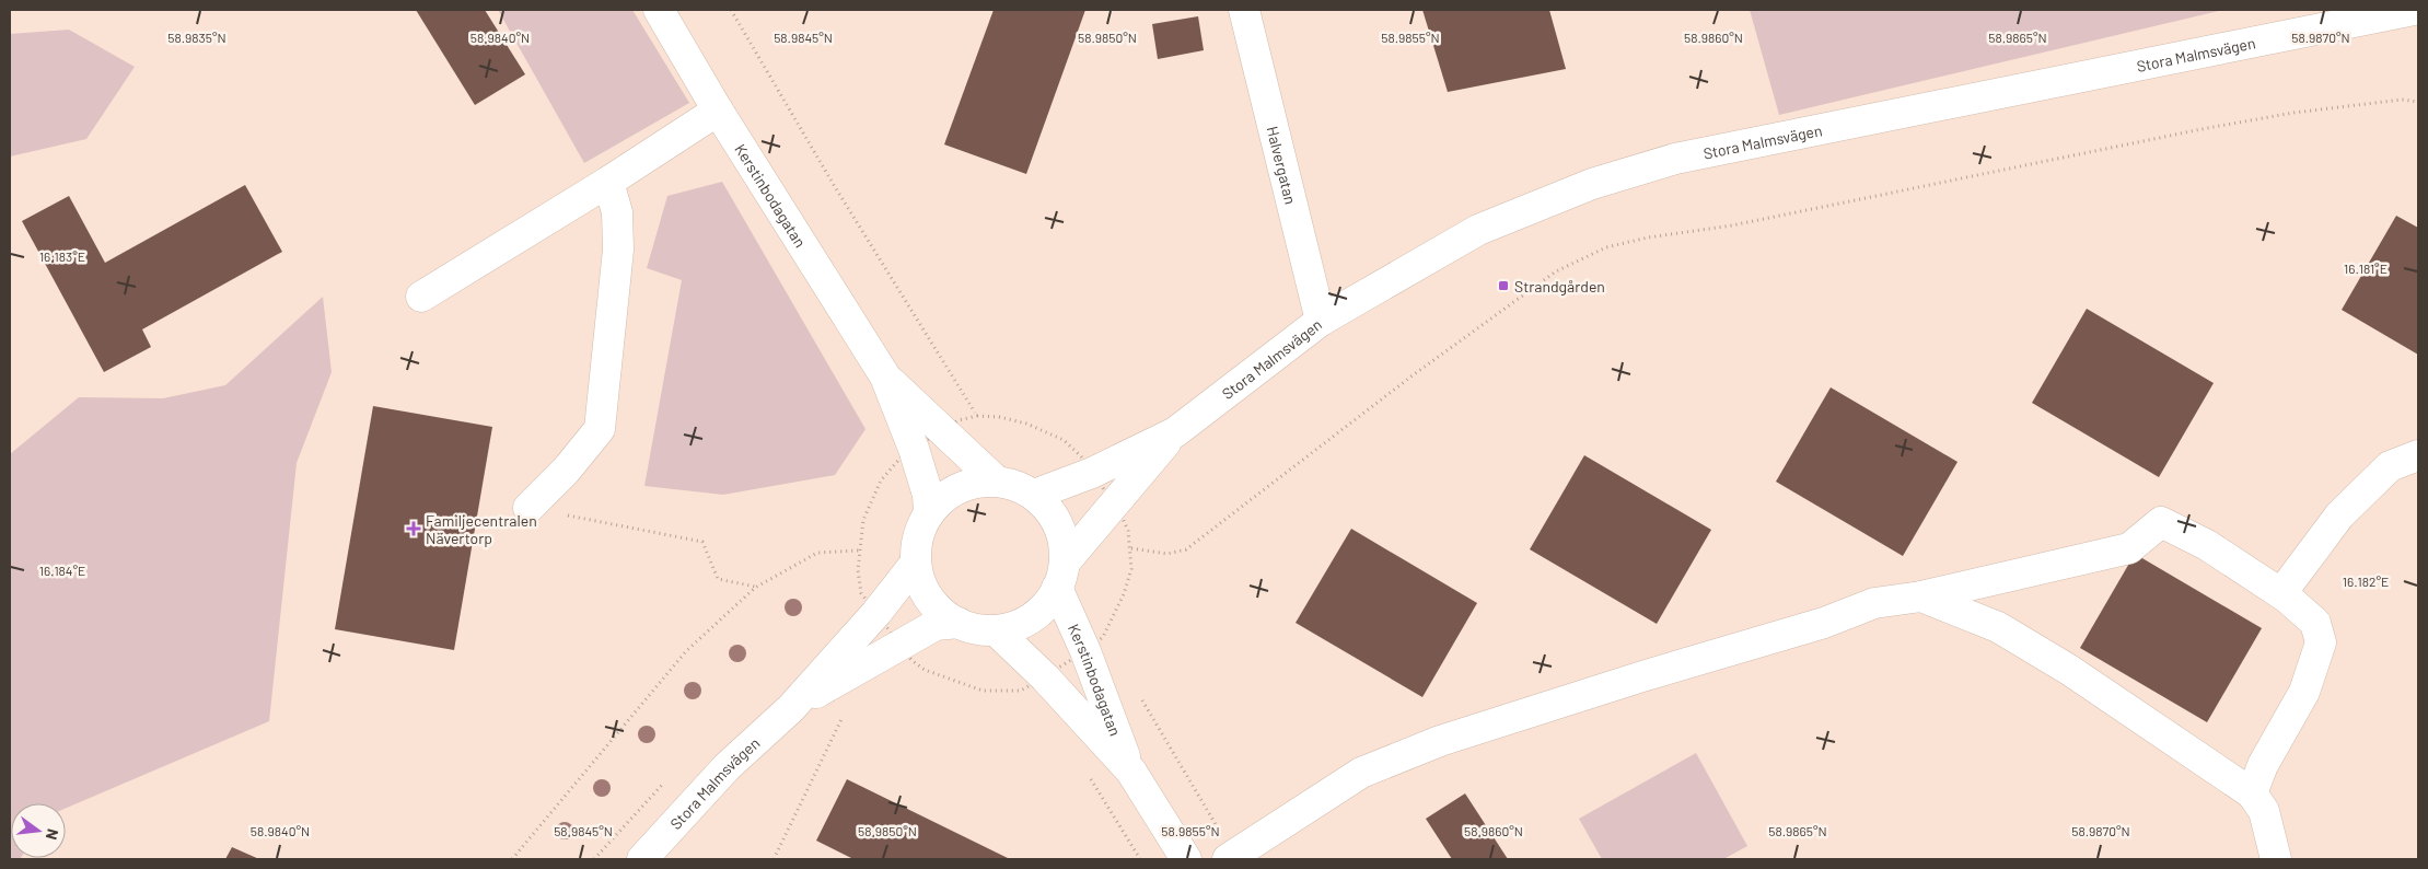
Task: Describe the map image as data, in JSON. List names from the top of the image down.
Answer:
{
  "streets": {
    "street": ["Stora Malmsvägen", "Halvergatan", "Kerstinbodagatan"]
  },
  "crossings": [
    ["Stora Malmsvägen", "Halvergatan"],
    ["Stora Malmsvägen", "Kerstinbodagatan"]
  ],
  "places": {
    "transit": ["Strandgården"],
    "health": ["Familjecentralen Nävertorp"]
  },
  "north": "right",
  "coordinates": [
    "58.9835°N",
    "58.9840°N",
    "58.9845°N",
    "58.9850°N",
    "58.9855°N",
    "58.9860°N",
    "58.9865°N",
    "58.9870°N",
    "16.183°E",
    "16.181°E",
    "16.184°E",
    "16.182°E"
  ]
}
